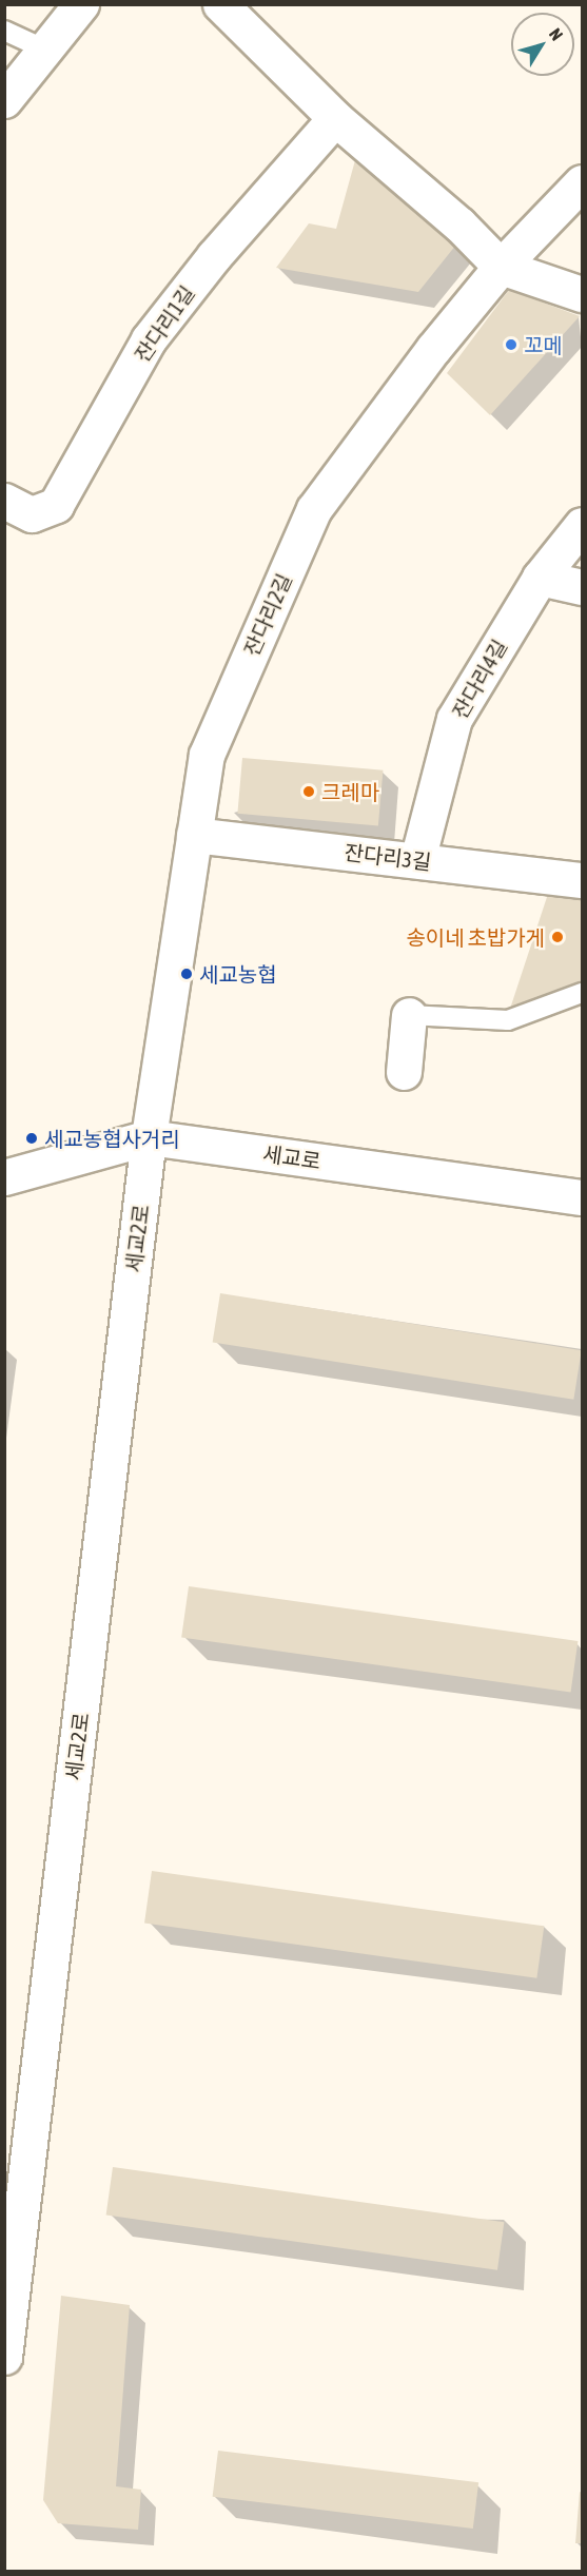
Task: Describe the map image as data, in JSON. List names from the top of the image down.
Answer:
{
  "streets": {
    "street": [
      "잔다리1길",
      "잔다리2길",
      "잔다리4길",
      "잔다리3길",
      "세교로",
      "세교2로"
    ]
  },
  "crossings": [
    ["잔다리2길", "잔다리3길"],
    ["잔다리2길", "세교로"],
    ["잔다리2길", "세교2로"],
    ["잔다리4길", "잔다리3길"],
    ["세교로", "세교2로"]
  ],
  "places": [
    "꼬메",
    "크레마",
    "송이네 초밥가게",
    "세교농협",
    "세교농협사거리"
  ],
  "north": "top right"
}
